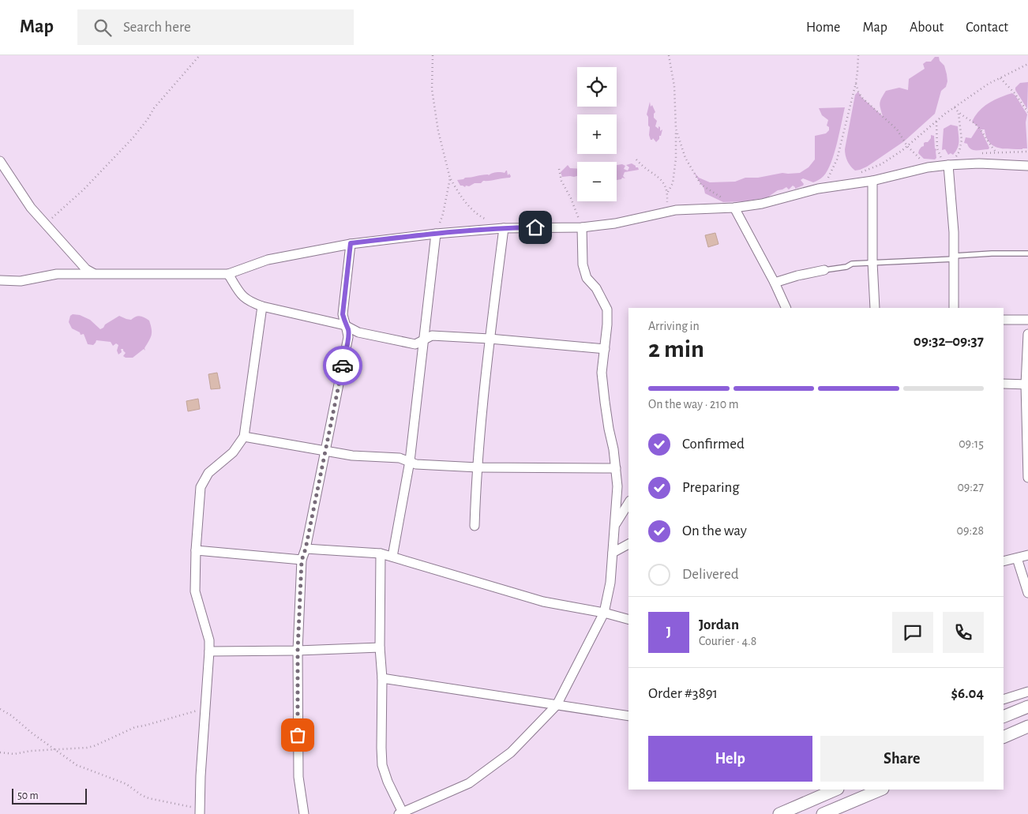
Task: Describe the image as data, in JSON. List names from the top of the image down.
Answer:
{
  "scale_bar": "50 m",
  "page": {
    "header": "Map",
    "search": "Search here",
    "nav": [
      "Home",
      "Map",
      "About",
      "Contact"
    ],
    "map_buttons": ["+", "−"],
    "heading": ["2 min", "Arriving in", "09:32–09:37"],
    "panel": [
      "Jordan",
      "Courier · 4.8",
      "Order #3891",
      "$6.04"
    ],
    "bar": "On the way · 210 m",
    "list": [
      ["Confirmed", "09:15"],
      ["Preparing", "09:27"],
      ["On the way", "09:28"],
      "Delivered"
    ],
    "round": "J",
    "buttons": ["Help", "Share"],
    "scale": "50 m"
  }
}
